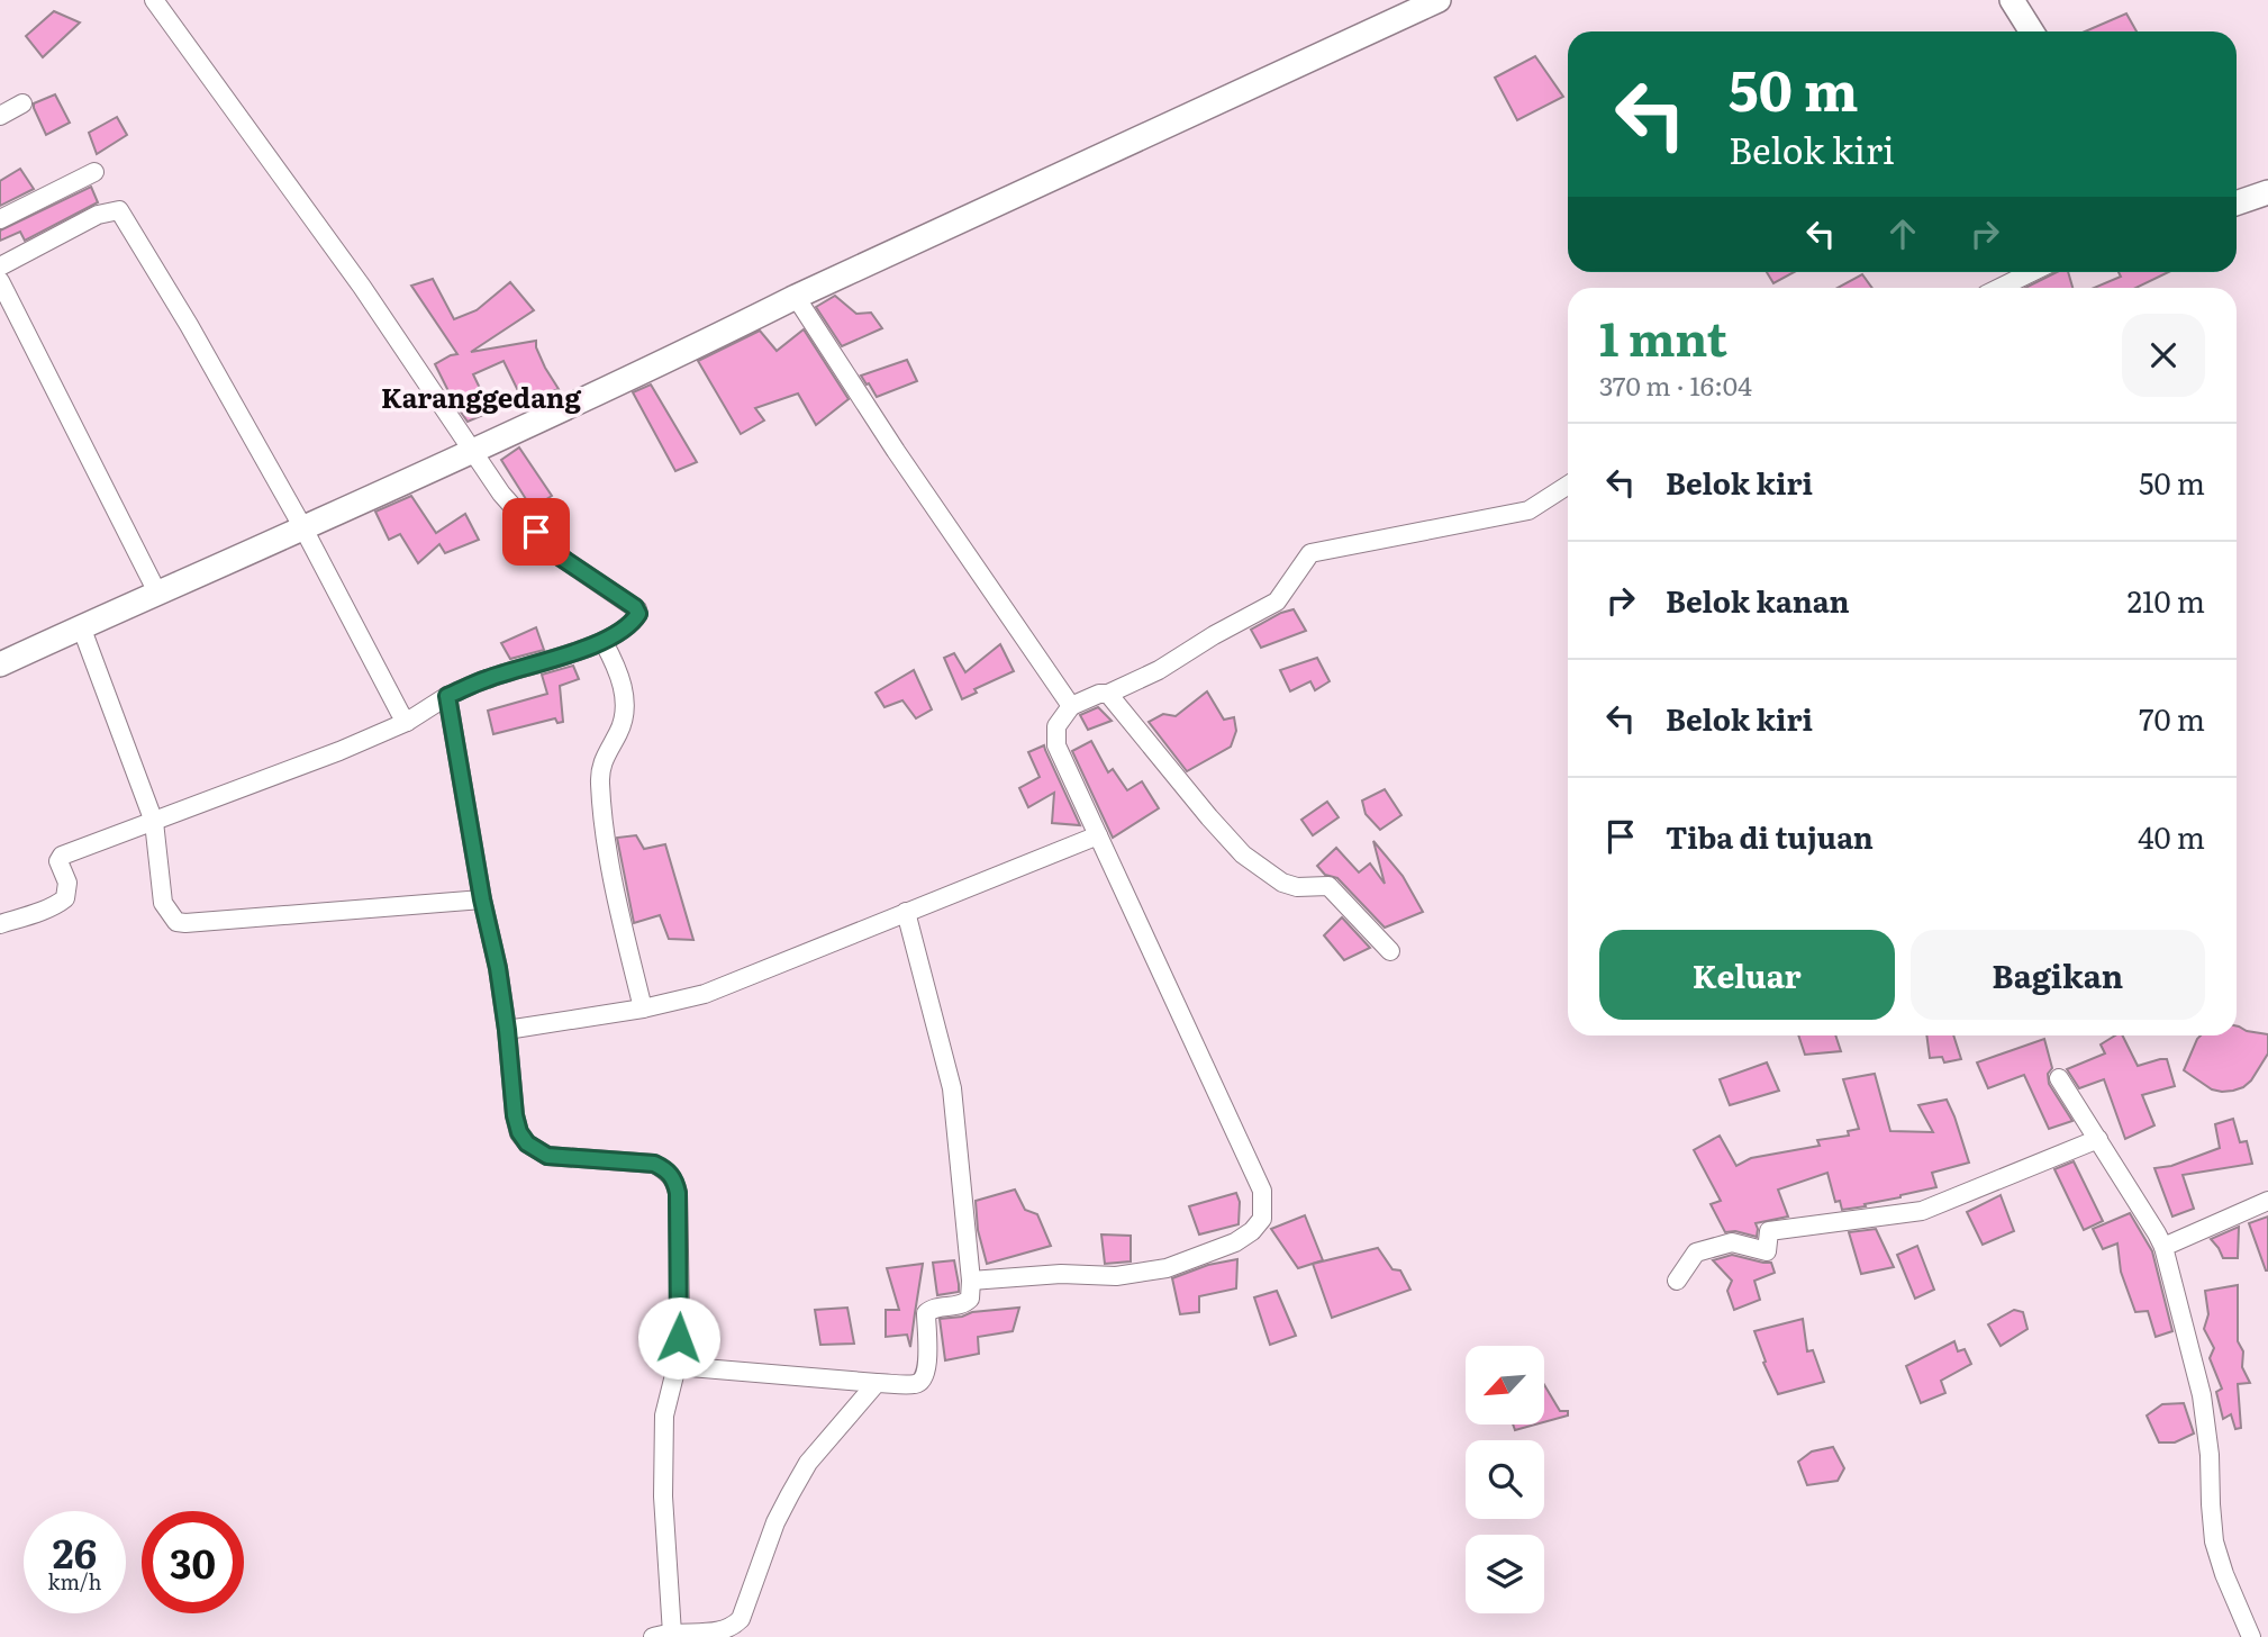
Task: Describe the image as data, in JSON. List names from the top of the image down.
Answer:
{
  "districts": ["Karanggedang"],
  "north": "bottom left",
  "page": {
    "turn": ["50 m", "Belok kiri"],
    "heading": ["1 mnt", "370 m · 16:04"],
    "list": [
      {
        "name": "Belok kiri",
        "value": "50 m"
      },
      {
        "name": "Belok kanan",
        "value": "210 m"
      },
      {
        "name": "Belok kiri",
        "value": "70 m"
      },
      {
        "name": "Tiba di tujuan",
        "value": "40 m"
      }
    ],
    "buttons": ["Keluar", "Bagikan"],
    "speed": "26 km/h",
    "limit": "30"
  }
}
